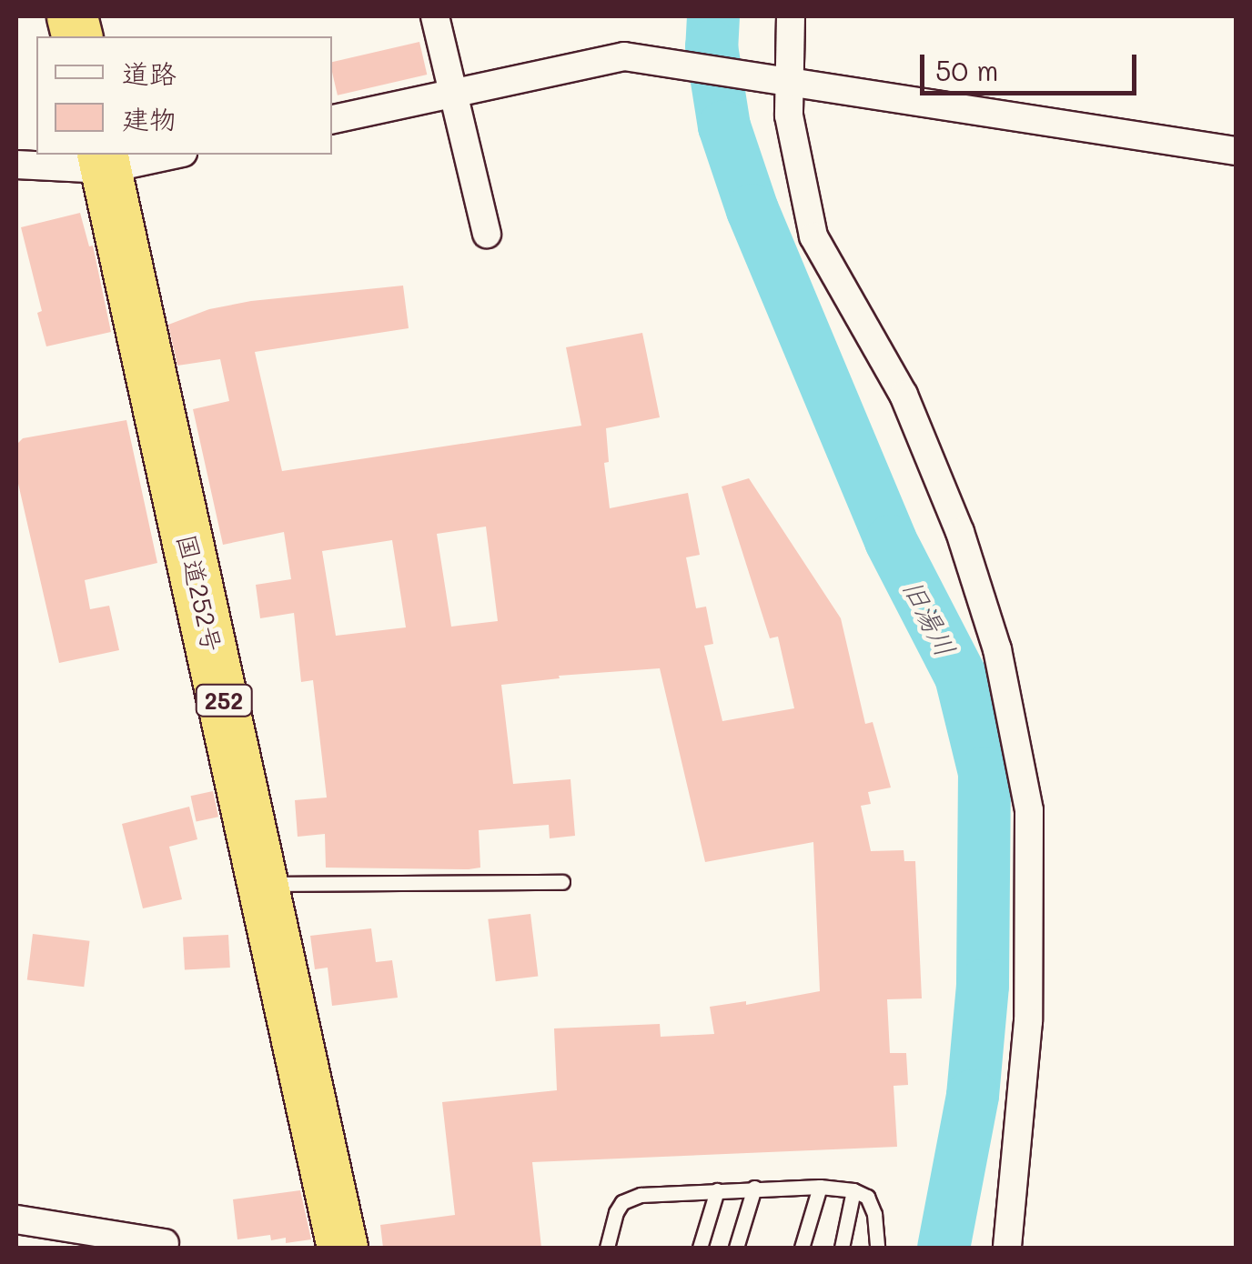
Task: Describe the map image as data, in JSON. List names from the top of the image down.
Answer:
{
  "streets": {
    "highway": ["国道252号", "252"]
  },
  "water": ["旧湯川"],
  "legend": ["道路", "建物"],
  "scale_bar": "50 m"
}
